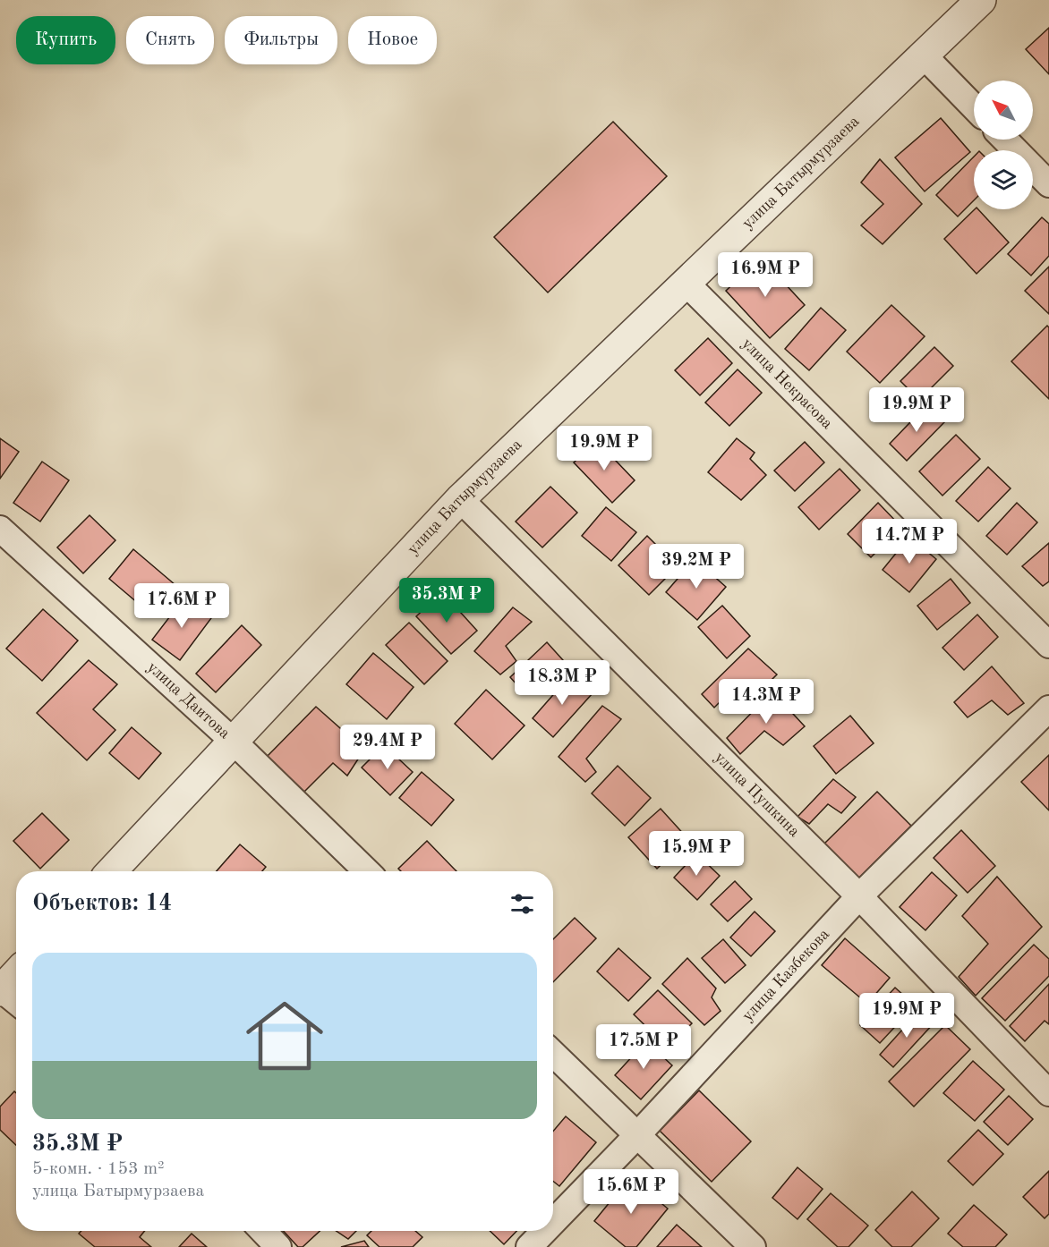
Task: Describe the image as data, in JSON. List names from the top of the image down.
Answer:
{
  "streets": {
    "street": [
      "улица Батырмурзаева",
      "улица Некрасова",
      "улица Даитова",
      "улица Пушкина",
      "улица Казбекова"
    ]
  },
  "crossings": [
    ["улица Батырмурзаева", "улица Некрасова"],
    ["улица Батырмурзаева", "улица Даитова"],
    ["улица Батырмурзаева", "улица Пушкина"],
    ["улица Пушкина", "улица Казбекова"]
  ],
  "north": "top left",
  "page": {
    "chip": [
      "Купить",
      "Снять",
      "Фильтры",
      "Новое"
    ],
    "price": [
      "16.9M ₽",
      "19.9M ₽",
      "19.9M ₽",
      "14.7M ₽",
      "39.2M ₽",
      "35.3M ₽",
      "17.6M ₽",
      "18.3M ₽",
      "14.3M ₽",
      "29.4M ₽",
      "15.9M ₽",
      "19.9M ₽",
      "17.5M ₽",
      "15.6M ₽"
    ],
    "heading": "Объектов: 14",
    "list": [
      {
        "name": "35.3M ₽",
        "note": "5-комн. · 153 m² · улица Батырмурзаева"
      }
    ]
  }
}
